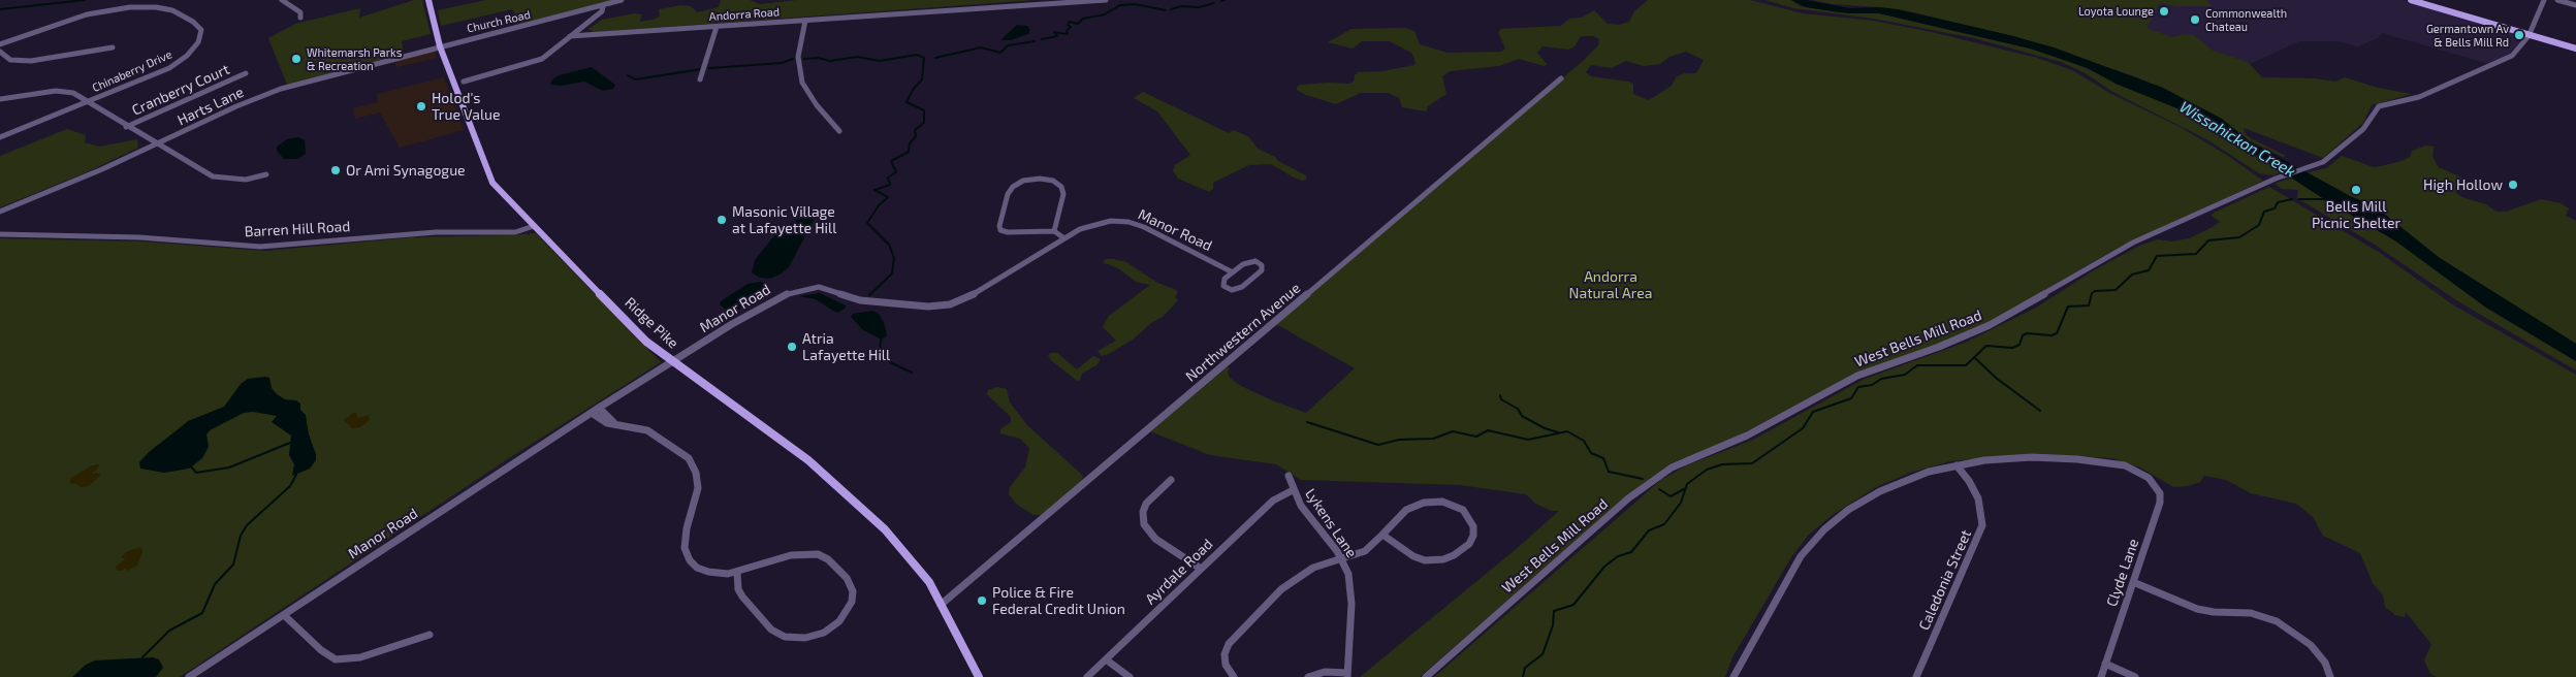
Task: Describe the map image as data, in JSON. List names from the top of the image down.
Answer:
{
  "streets": {
    "main road": ["Ridge Pike"],
    "street": [
      "Andorra Road",
      "Church Road",
      "Chinaberry Drive",
      "Cranberry Court",
      "Harts Lane",
      "Barren Hill Road",
      "Manor Road",
      "Northwestern Avenue",
      "West Bells Mill Road",
      "Lykens Lane",
      "Ayrdale Road",
      "Clyde Lane",
      "Caledonia Street"
    ]
  },
  "crossings": [
    ["Church Road", "Harts Lane"],
    ["Church Road", "Ridge Pike"],
    ["Harts Lane", "Ridge Pike"],
    ["Barren Hill Road", "Ridge Pike"],
    ["Manor Road", "Ridge Pike"],
    ["Ridge Pike", "Northwestern Avenue"],
    ["Lykens Lane", "Ayrdale Road"],
    ["Clyde Lane", "Caledonia Street"]
  ],
  "water": ["Wissahickon Creek"],
  "parks": ["Andorra Natural Area"],
  "places": [
    "Loyota Lounge",
    "Commonwealth Chateau",
    "Germantown Av & Bells Mill Rd",
    "Whitemarsh Parks & Recreation",
    "Holod's True Value",
    "Or Ami Synagogue",
    "High Hollow",
    "Bells Mill Picnic Shelter",
    "Masonic Village at Lafayette Hill",
    "Atria Lafayette Hill",
    "Police & Fire Federal Credit Union"
  ]
}
